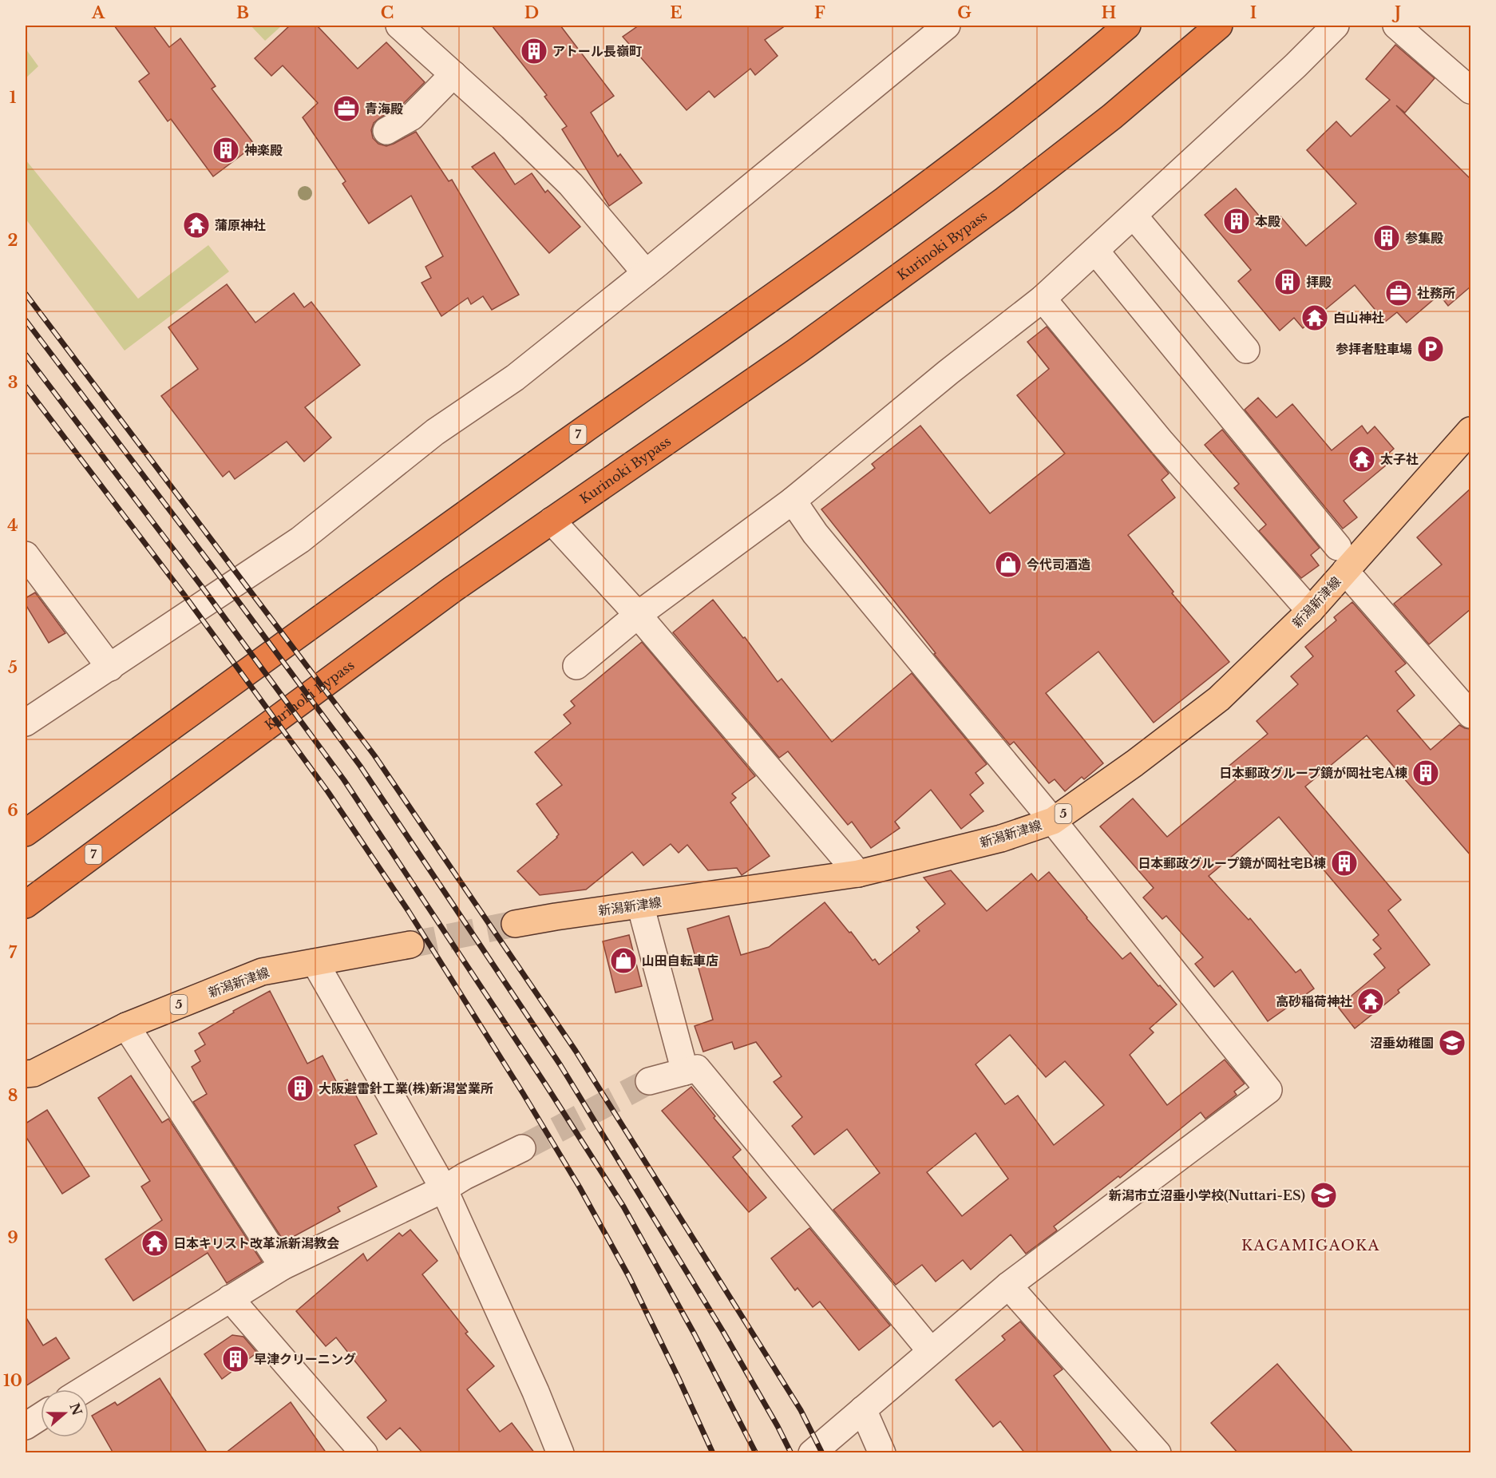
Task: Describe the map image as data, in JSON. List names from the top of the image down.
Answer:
{
  "streets": {
    "highway": ["Kurinoki Bypass", "7"],
    "main road": ["新潟新津線", "5"]
  },
  "districts": ["KAGAMIGAOKA"],
  "places": {
    "building": [
      "アトール長嶺町",
      "神楽殿",
      "本殿",
      "参集殿",
      "拝殿",
      "日本郵政グループ鏡が岡社宅A棟",
      "日本郵政グループ鏡が岡社宅B棟",
      "大阪避雷針工業(株)新潟営業所",
      "早津クリーニング"
    ],
    "office": ["青海殿", "社務所"],
    "temple": [
      "蒲原神社",
      "白山神社",
      "太子社",
      "高砂稲荷神社",
      "日本キリスト改革派新潟教会"
    ],
    "parking": ["参拝者駐車場"],
    "shop": ["今代司酒造", "山田自転車店"],
    "school or university": ["沼垂幼稚園", "新潟市立沼垂小学校(Nuttari-ES)"]
  },
  "north": "right",
  "grid": {
    "columns": [
      "A",
      "B",
      "C",
      "D",
      "E",
      "F",
      "G",
      "H",
      "I",
      "J"
    ],
    "rows": [
      "1",
      "2",
      "3",
      "4",
      "5",
      "6",
      "7",
      "8",
      "9",
      "10"
    ]
  }
}
